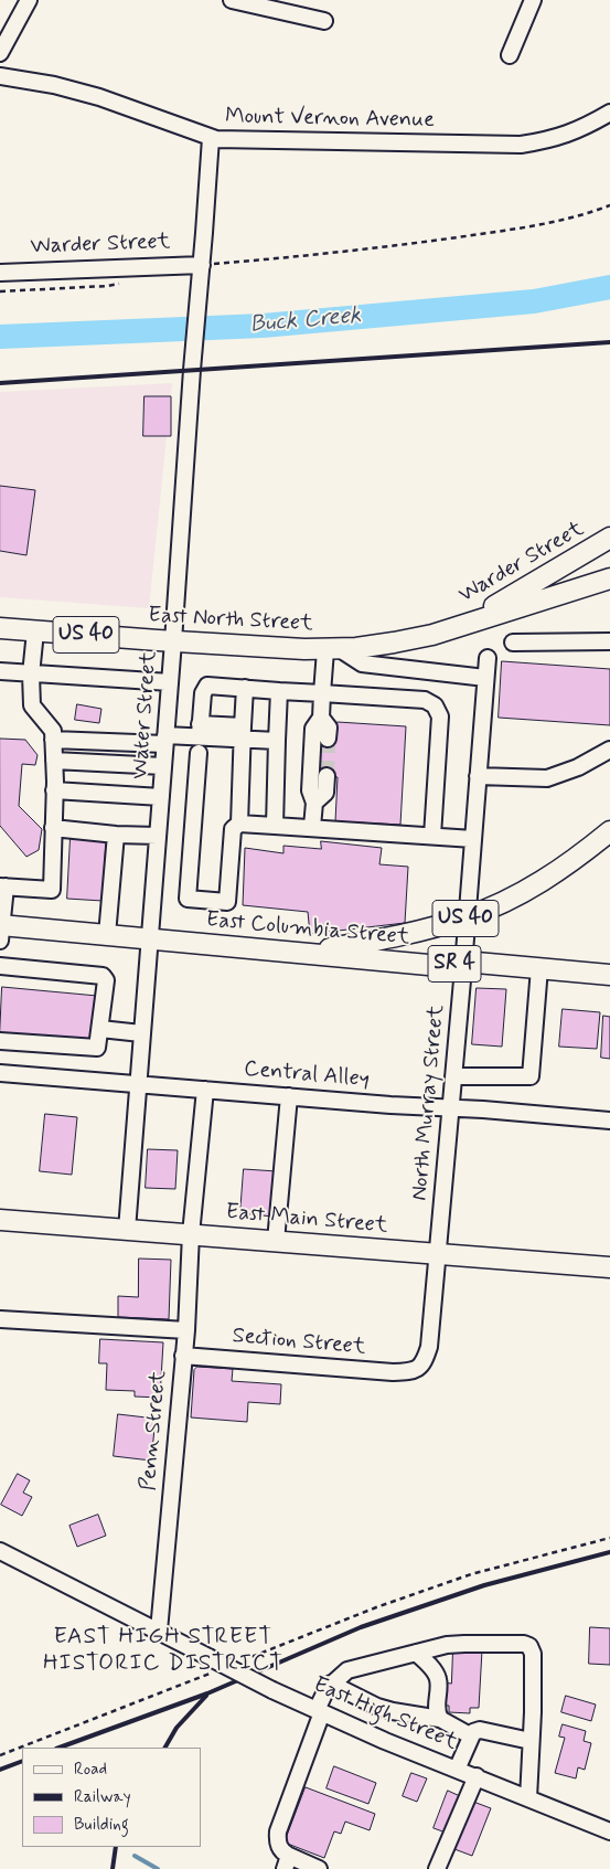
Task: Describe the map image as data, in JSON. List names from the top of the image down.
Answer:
{
  "streets": {
    "main road": [
      "Warder Street",
      "East North Street",
      "US 40",
      "East Columbia Street",
      "SR 4",
      "East Main Street"
    ],
    "street": [
      "Mount Vernon Avenue",
      "Water Street",
      "Central Alley",
      "North Murray Street",
      "Section Street",
      "Penn Street",
      "East High Street"
    ]
  },
  "crossings": [
    ["Mount Vernon Avenue", "Water Street"],
    ["Warder Street", "East North Street"],
    ["Warder Street", "US 40"],
    ["Warder Street", "Water Street"],
    ["East North Street", "US 40"],
    ["East North Street", "Water Street"],
    ["US 40", "East Columbia Street"],
    ["US 40", "North Murray Street"],
    ["Water Street", "East Columbia Street"],
    ["Water Street", "Central Alley"],
    ["Water Street", "East Main Street"],
    ["East Columbia Street", "North Murray Street"],
    ["Central Alley", "North Murray Street"],
    ["Central Alley", "Penn Street"],
    ["North Murray Street", "East Main Street"],
    ["North Murray Street", "Section Street"],
    ["East Main Street", "Penn Street"],
    ["Section Street", "Penn Street"],
    ["Penn Street", "East High Street"]
  ],
  "districts": ["EAST HIGH STREET HISTORIC DISTRICT"],
  "water": ["Buck Creek"],
  "legend": ["Road", "Railway", "Building"]
}
